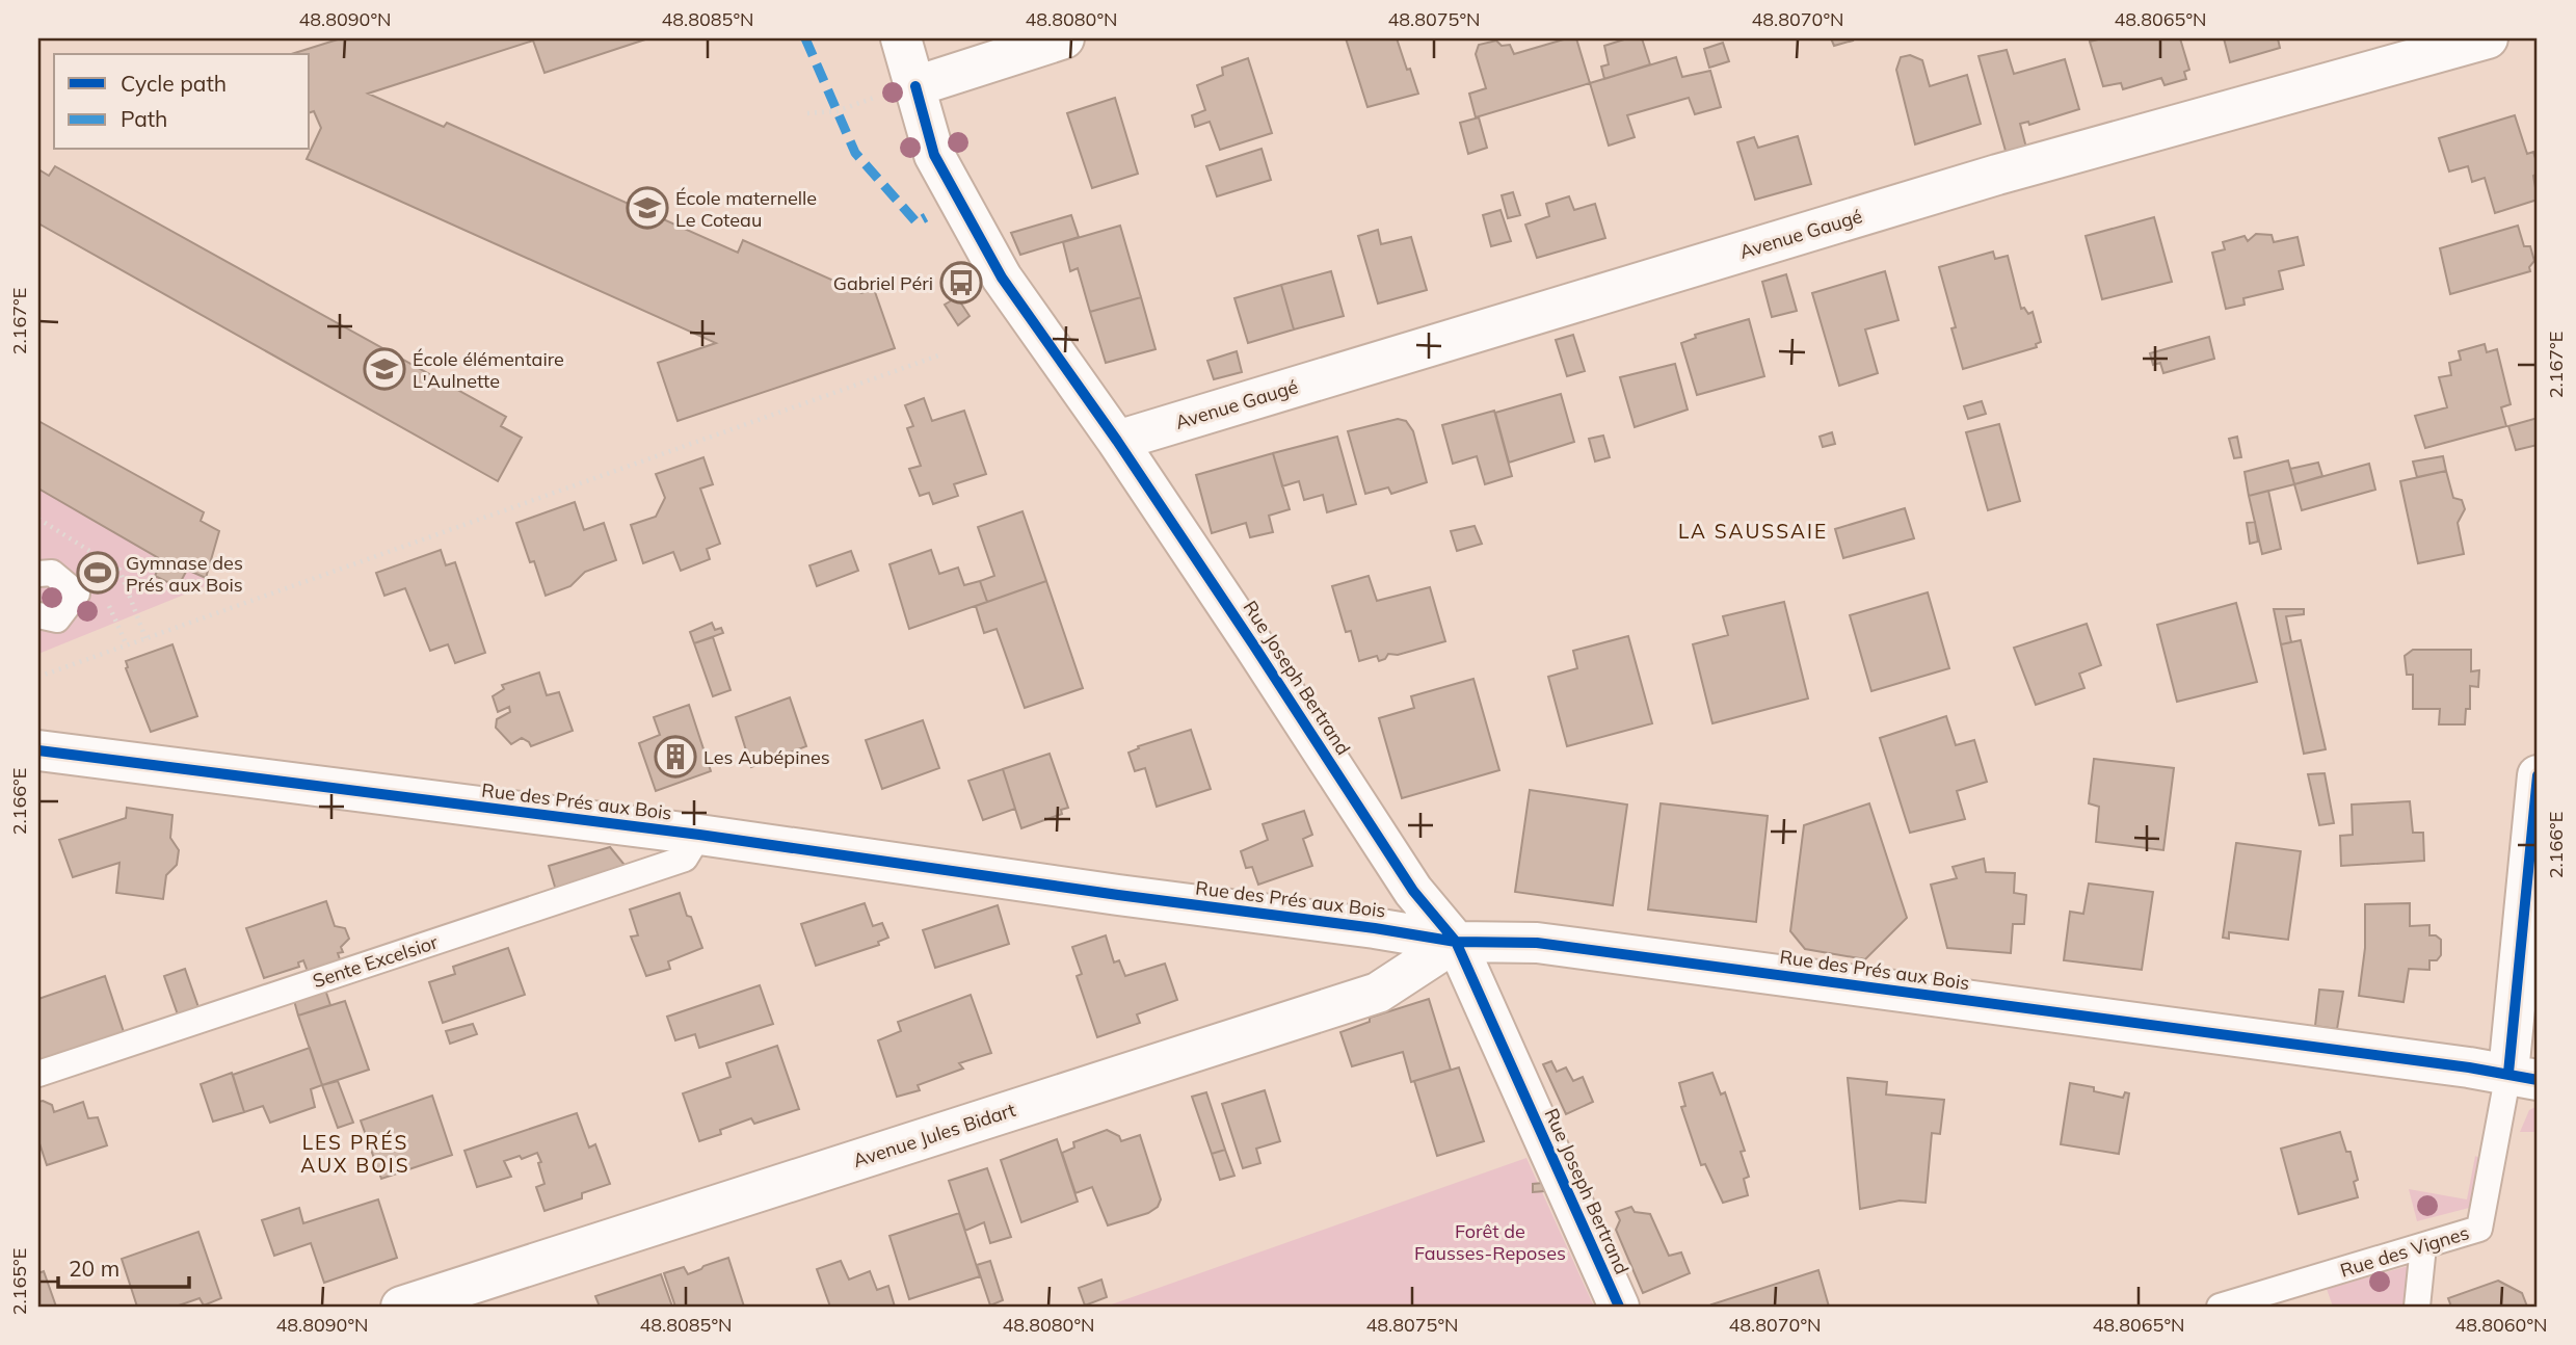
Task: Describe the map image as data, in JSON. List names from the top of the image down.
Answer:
{
  "streets": {
    "street": [
      "Avenue Gaugé",
      "Rue Joseph Bertrand",
      "Rue des Prés aux Bois",
      "Avenue Jules Bidart"
    ],
    "lane": ["Sente Excelsior", "Rue des Vignes"]
  },
  "crossings": [
    ["Avenue Gaugé", "Rue Joseph Bertrand"],
    ["Rue Joseph Bertrand", "Rue des Prés aux Bois"],
    ["Rue Joseph Bertrand", "Avenue Jules Bidart"],
    ["Rue des Prés aux Bois", "Sente Excelsior"],
    ["Rue des Prés aux Bois", "Avenue Jules Bidart"],
    ["Rue des Prés aux Bois", "Rue des Vignes"]
  ],
  "districts": ["LA SAUSSAIE", "LES PRÉS AUX BOIS"],
  "parks": ["Forêt de Fausses-Reposes"],
  "places": {
    "school or university": ["École maternelle Le Coteau", "École élémentaire L'Aulnette"],
    "bus stop": ["Gabriel Péri"],
    "sports": ["Gymnase des Prés aux Bois"],
    "building": ["Les Aubépines"]
  },
  "legend": ["Cycle path", "Path"],
  "scale_bar": "20 m",
  "coordinates": [
    "48.8090°N",
    "48.8085°N",
    "48.8080°N",
    "48.8075°N",
    "48.8070°N",
    "48.8065°N",
    "2.167°E",
    "2.166°E",
    "2.165°E",
    "48.8060°N"
  ]
}
